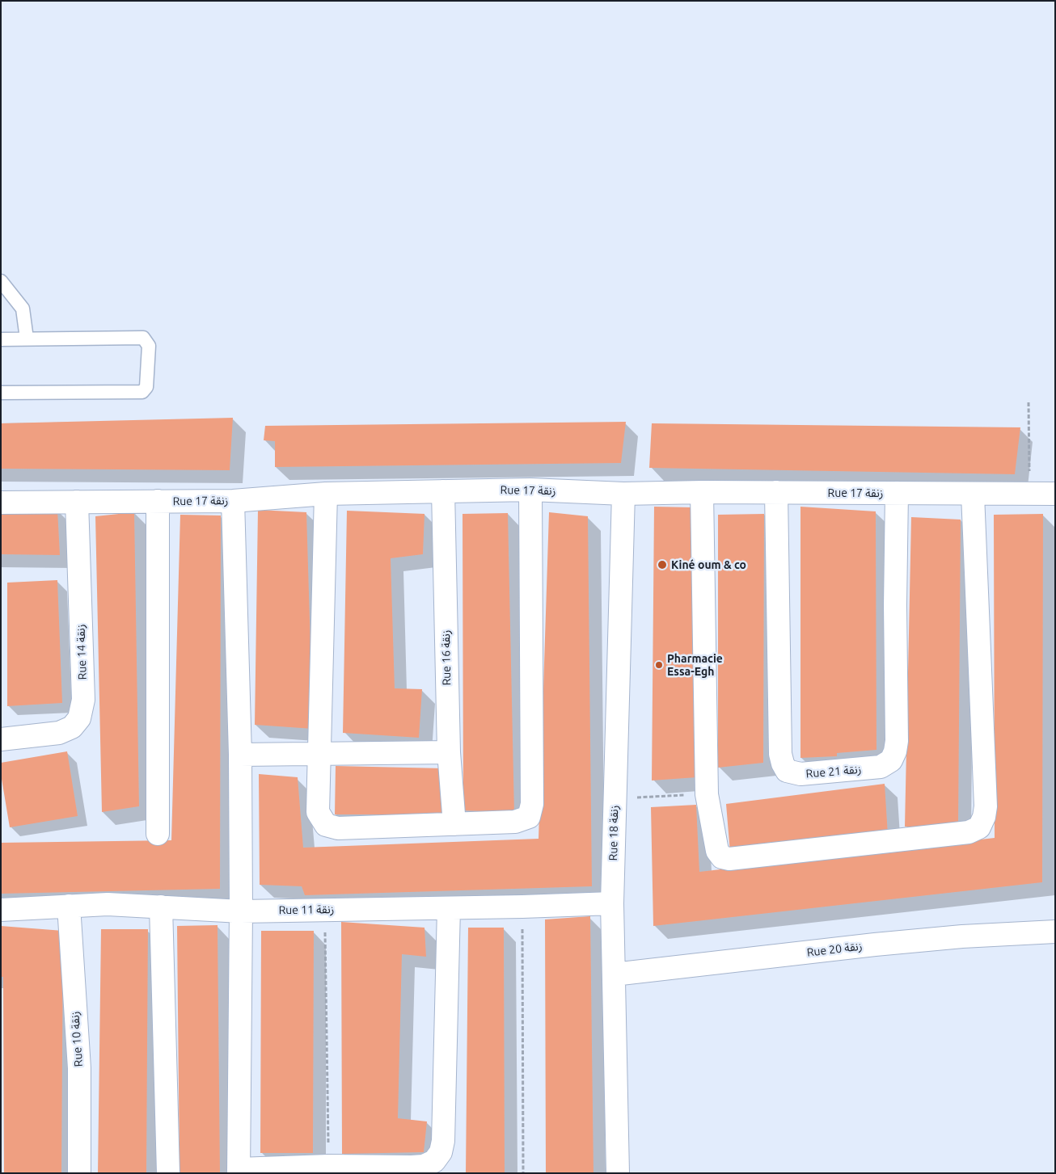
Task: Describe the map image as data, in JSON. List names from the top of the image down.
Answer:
{
  "streets": {
    "street": [
      "Rue 17 زنقة",
      "Rue 14 زنقة",
      "Rue 16 زنقة",
      "Rue 21 زنقة",
      "Rue 18 زنقة",
      "Rue 11 زنقة",
      "Rue 20 زنقة",
      "Rue 10 زنقة"
    ]
  },
  "crossings": [
    ["Rue 17 زنقة", "Rue 14 زنقة"],
    ["Rue 17 زنقة", "Rue 16 زنقة"],
    ["Rue 17 زنقة", "Rue 21 زنقة"],
    ["Rue 17 زنقة", "Rue 18 زنقة"],
    ["Rue 18 زنقة", "Rue 11 زنقة"],
    ["Rue 18 زنقة", "Rue 20 زنقة"],
    ["Rue 11 زنقة", "Rue 10 زنقة"]
  ],
  "places": ["Kiné oum & co", "Pharmacie Essa-Egh"]
}
